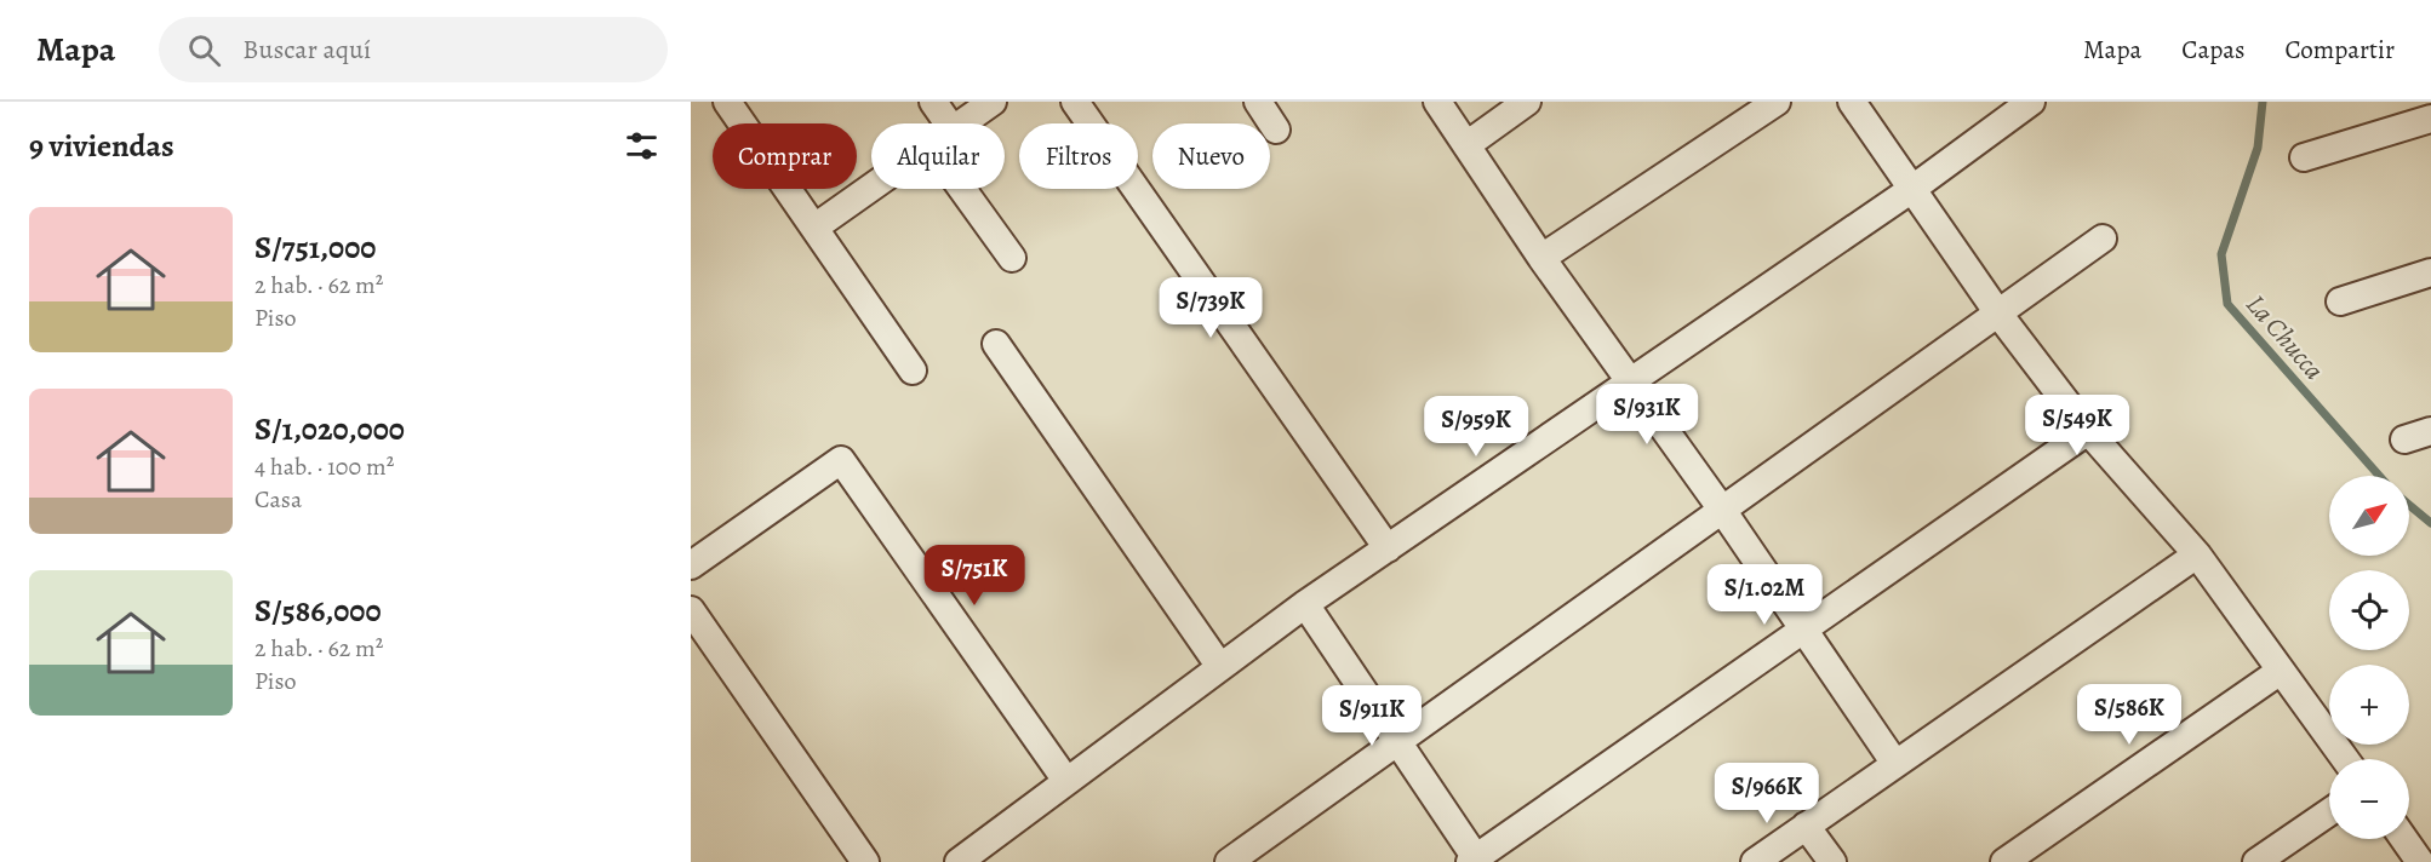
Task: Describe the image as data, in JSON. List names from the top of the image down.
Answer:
{
  "water": ["La Chucca"],
  "north": "top right",
  "page": {
    "header": "Mapa",
    "search": "Buscar aquí",
    "nav": ["Mapa", "Capas", "Compartir"],
    "heading": "9 viviendas",
    "chip": [
      "Comprar",
      "Alquilar",
      "Filtros",
      "Nuevo"
    ],
    "list": [
      {
        "name": "S/751,000",
        "note": "2 hab. · 62 m² · Piso"
      },
      {
        "name": "S/1,020,000",
        "note": "4 hab. · 100 m² · Casa"
      },
      {
        "name": "S/586,000",
        "note": "2 hab. · 62 m² · Piso"
      }
    ],
    "price": [
      "S/739K",
      "S/931K",
      "S/549K",
      "S/959K",
      "S/751K",
      "S/1.02M",
      "S/586K",
      "S/911K",
      "S/966K"
    ],
    "map_buttons": ["+", "−"]
  }
}
